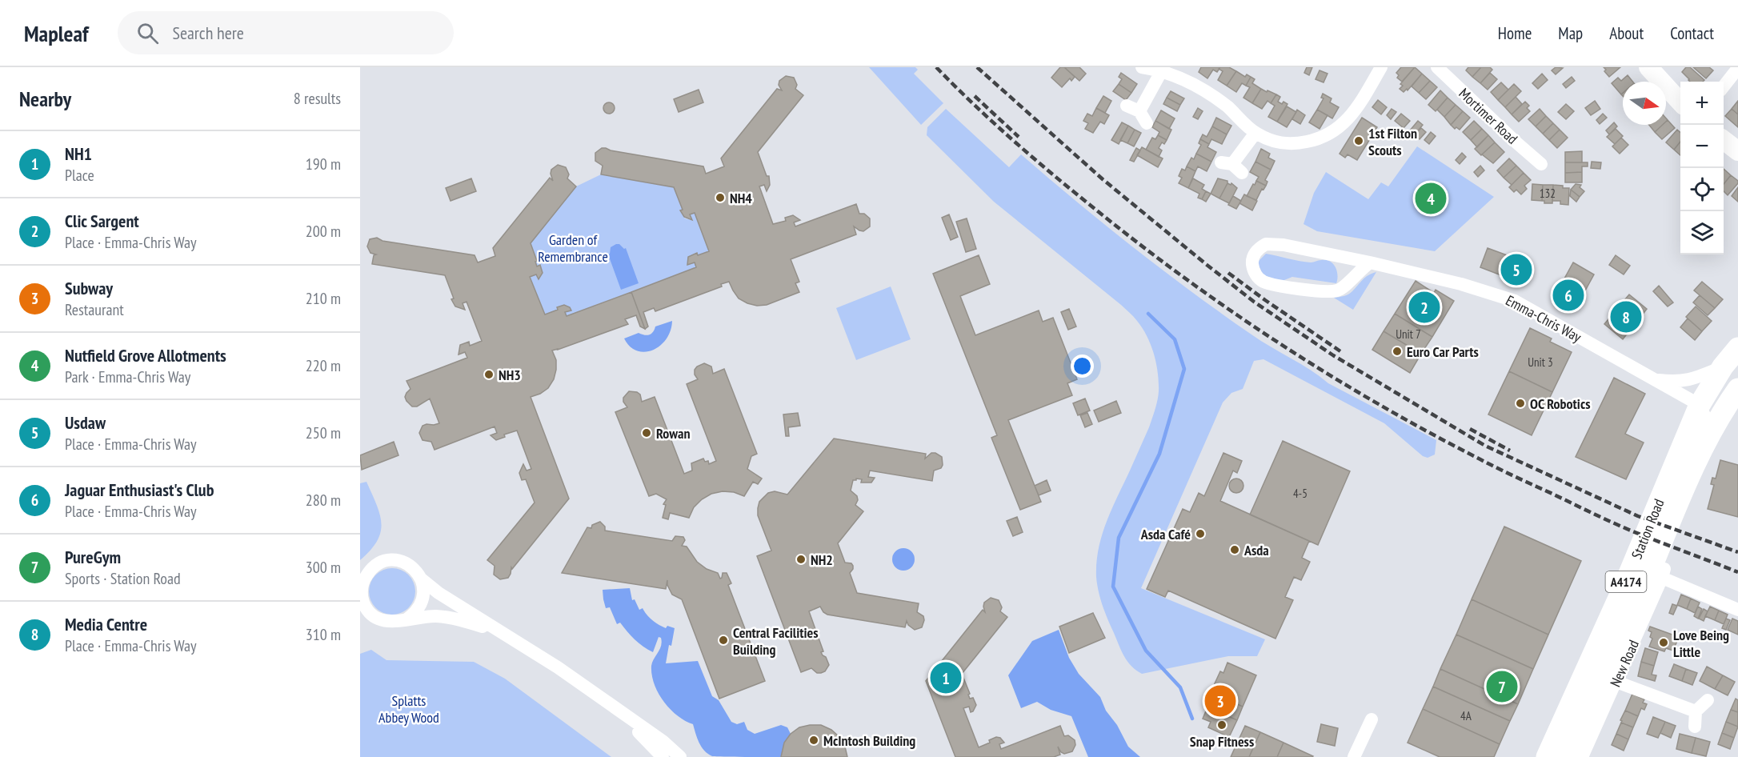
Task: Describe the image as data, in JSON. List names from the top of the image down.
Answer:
{
  "streets": {
    "main road": ["Station Road", "A4174"],
    "street": ["Mortimer Road", "Emma-Chris Way", "New Road"]
  },
  "crossings": [
    ["Emma-Chris Way", "Station Road"]
  ],
  "parks": ["Garden of Remembrance", "Splatts Abbey Wood"],
  "places": [
    "1st Filton Scouts",
    "NH4",
    "Euro Car Parts",
    "NH3",
    "OC Robotics",
    "Rowan",
    "Asda Café",
    "Asda",
    "NH2",
    "Central Facilities Building",
    "Love Being Little",
    "Snap Fitness",
    "McIntosh Building"
  ],
  "house_numbers": [
    "132",
    "Unit 7",
    "Unit 3",
    "4-5",
    "4A"
  ],
  "north": "right",
  "page": {
    "header": "Mapleaf",
    "search": "Search here",
    "nav": [
      "Home",
      "Map",
      "About",
      "Contact"
    ],
    "heading": ["Nearby", "8 results"],
    "map_buttons": ["+", "−"],
    "list": [
      {
        "mark": "1",
        "name": "NH1",
        "note": "Place",
        "value": "190 m"
      },
      {
        "mark": "2",
        "name": "Clic Sargent",
        "note": "Place · Emma-Chris Way",
        "value": "200 m"
      },
      {
        "mark": "3",
        "name": "Subway",
        "note": "Restaurant",
        "value": "210 m"
      },
      {
        "mark": "4",
        "name": "Nutfield Grove Allotments",
        "note": "Park · Emma-Chris Way",
        "value": "220 m"
      },
      {
        "mark": "5",
        "name": "Usdaw",
        "note": "Place · Emma-Chris Way",
        "value": "250 m"
      },
      {
        "mark": "6",
        "name": "Jaguar Enthusiast's Club",
        "note": "Place · Emma-Chris Way",
        "value": "280 m"
      },
      {
        "mark": "7",
        "name": "PureGym",
        "note": "Sports · Station Road",
        "value": "300 m"
      },
      {
        "mark": "8",
        "name": "Media Centre",
        "note": "Place · Emma-Chris Way",
        "value": "310 m"
      }
    ],
    "pins": [
      "4",
      "5",
      "6",
      "2",
      "8",
      "1",
      "7",
      "3"
    ]
  }
}
